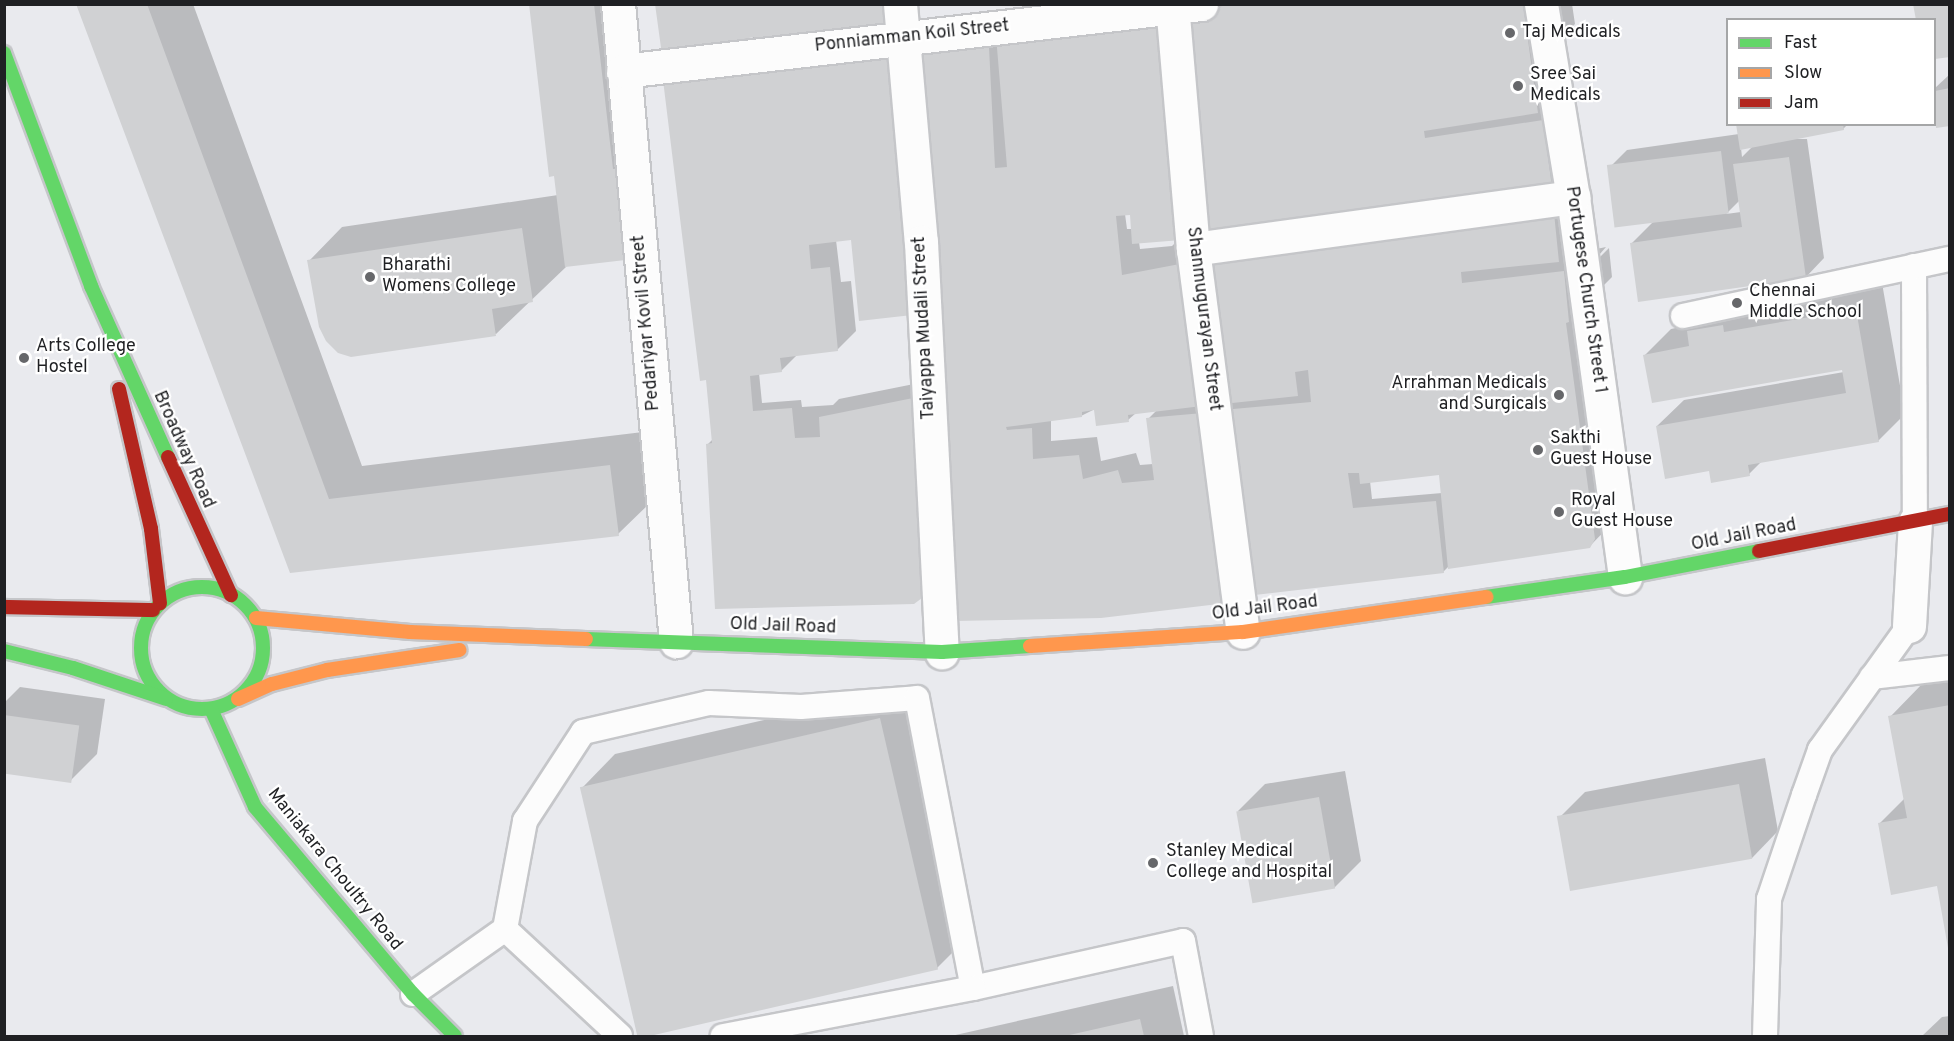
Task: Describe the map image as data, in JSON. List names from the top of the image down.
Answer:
{
  "streets": {
    "main road": ["Broadway Road", "Old Jail Road", "Maniakara Choultry Road"],
    "street": [
      "Ponniamman Koil Street",
      "Portugese Church Street 1",
      "Shanmugurayan Street",
      "Pedariyar Kovil Street",
      "Taiyappa Mudali Street"
    ]
  },
  "crossings": [
    ["Ponniamman Koil Street", "Shanmugurayan Street"],
    ["Ponniamman Koil Street", "Pedariyar Kovil Street"],
    ["Ponniamman Koil Street", "Taiyappa Mudali Street"],
    ["Portugese Church Street 1", "Old Jail Road"],
    ["Shanmugurayan Street", "Old Jail Road"],
    ["Pedariyar Kovil Street", "Old Jail Road"],
    ["Taiyappa Mudali Street", "Old Jail Road"],
    ["Broadway Road", "Old Jail Road"],
    ["Broadway Road", "Maniakara Choultry Road"],
    ["Old Jail Road", "Maniakara Choultry Road"]
  ],
  "places": [
    "Taj Medicals",
    "Sree Sai Medicals",
    "Bharathi Womens College",
    "Chennai Middle School",
    "Arts College Hostel",
    "Arrahman Medicals and Surgicals",
    "Sakthi Guest House",
    "Royal Guest House",
    "Stanley Medical College and Hospital"
  ],
  "legend": ["Fast", "Slow", "Jam"]
}
